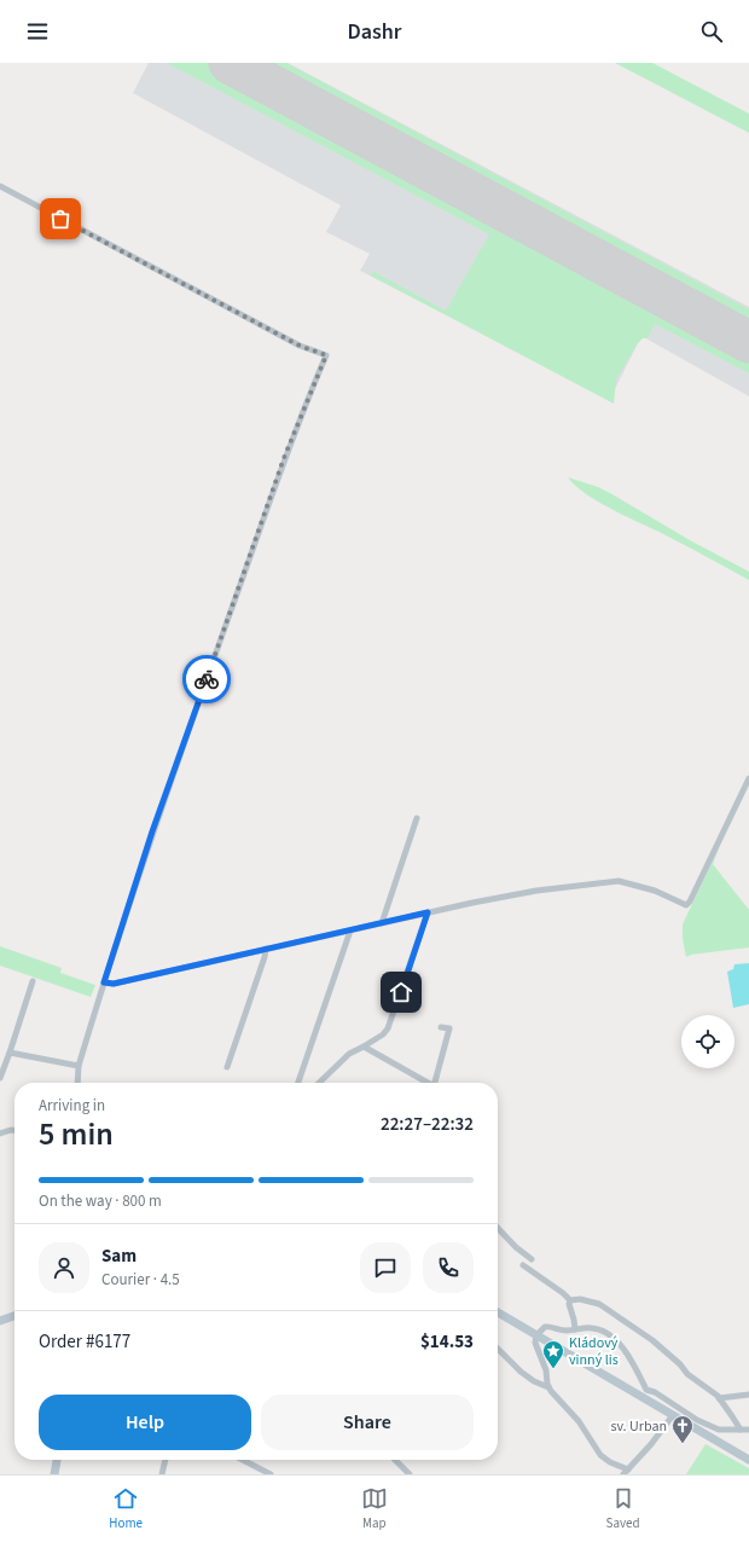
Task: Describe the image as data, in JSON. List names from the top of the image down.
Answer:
{
  "places": {
    "place": ["Kládový vinný lis"],
    "church": ["sv. Urban"]
  },
  "page": {
    "header": "Dashr",
    "heading": ["5 min", "Arriving in", "22:27–22:32"],
    "panel": [
      "Sam",
      "Courier · 4.5",
      "Order #6177",
      "$14.53"
    ],
    "bar": "On the way · 800 m",
    "buttons": ["Help", "Share"],
    "tabs": ["Home", "Map", "Saved"]
  }
}
